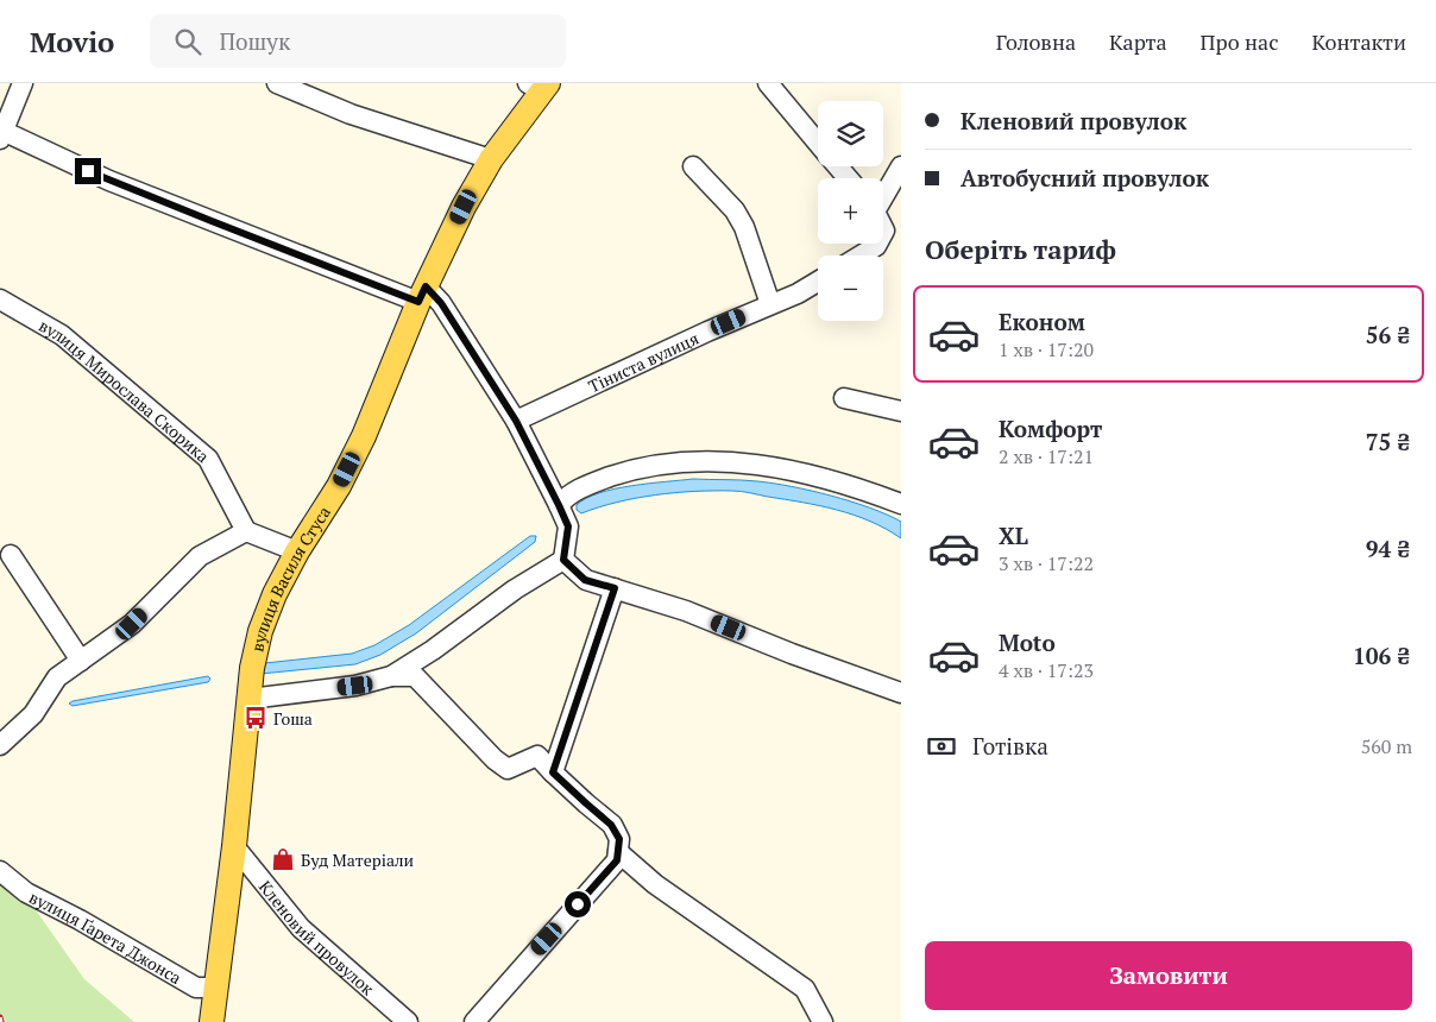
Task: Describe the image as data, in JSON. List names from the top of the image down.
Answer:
{
  "streets": {
    "main road": ["вулиця Василя Стуса"],
    "street": [
      "Тіниста вулиця",
      "вулиця Мирослава Скорика",
      "вулиця Ґарета Джонса",
      "Кленовий провулок"
    ]
  },
  "crossings": [
    ["вулиця Василя Стуса", "вулиця Ґарета Джонса"],
    ["вулиця Василя Стуса", "Кленовий провулок"]
  ],
  "places": {
    "bus stop": ["Гоша"],
    "shop": ["Буд Матерiали"]
  },
  "page": {
    "header": "Movio",
    "search": "Пошук",
    "nav": [
      "Головна",
      "Карта",
      "Про нас",
      "Контакти"
    ],
    "banner": ["Кленовий провулок", "Автобусний провулок"],
    "map_buttons": ["+", "−"],
    "heading": "Оберіть тариф",
    "list": [
      {
        "name": "Економ",
        "note": "1 хв · 17:20",
        "value": "56 ₴"
      },
      {
        "name": "Комфорт",
        "note": "2 хв · 17:21",
        "value": "75 ₴"
      },
      {
        "name": "XL",
        "note": "3 хв · 17:22",
        "value": "94 ₴"
      },
      {
        "name": "Moto",
        "note": "4 хв · 17:23",
        "value": "106 ₴"
      }
    ],
    "pay": ["Готівка", "560 m"],
    "buttons": "Замовити"
  }
}
